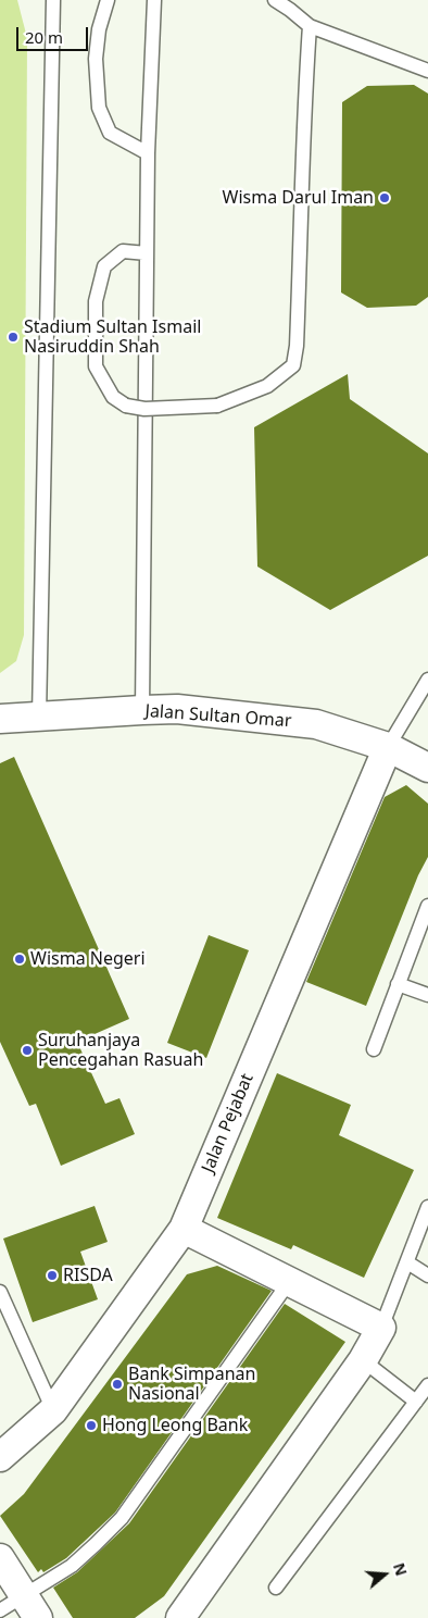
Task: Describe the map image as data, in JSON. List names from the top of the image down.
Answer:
{
  "streets": {
    "street": ["Jalan Sultan Omar", "Jalan Pejabat"]
  },
  "crossings": [
    ["Jalan Sultan Omar", "Jalan Pejabat"]
  ],
  "places": [
    "Wisma Darul Iman",
    "Stadium Sultan Ismail Nasiruddin Shah",
    "Wisma Negeri",
    "Suruhanjaya Pencegahan Rasuah",
    "RISDA",
    "Bank Simpanan Nasional",
    "Hong Leong Bank"
  ],
  "scale_bar": "20 m",
  "north": "right"
}
